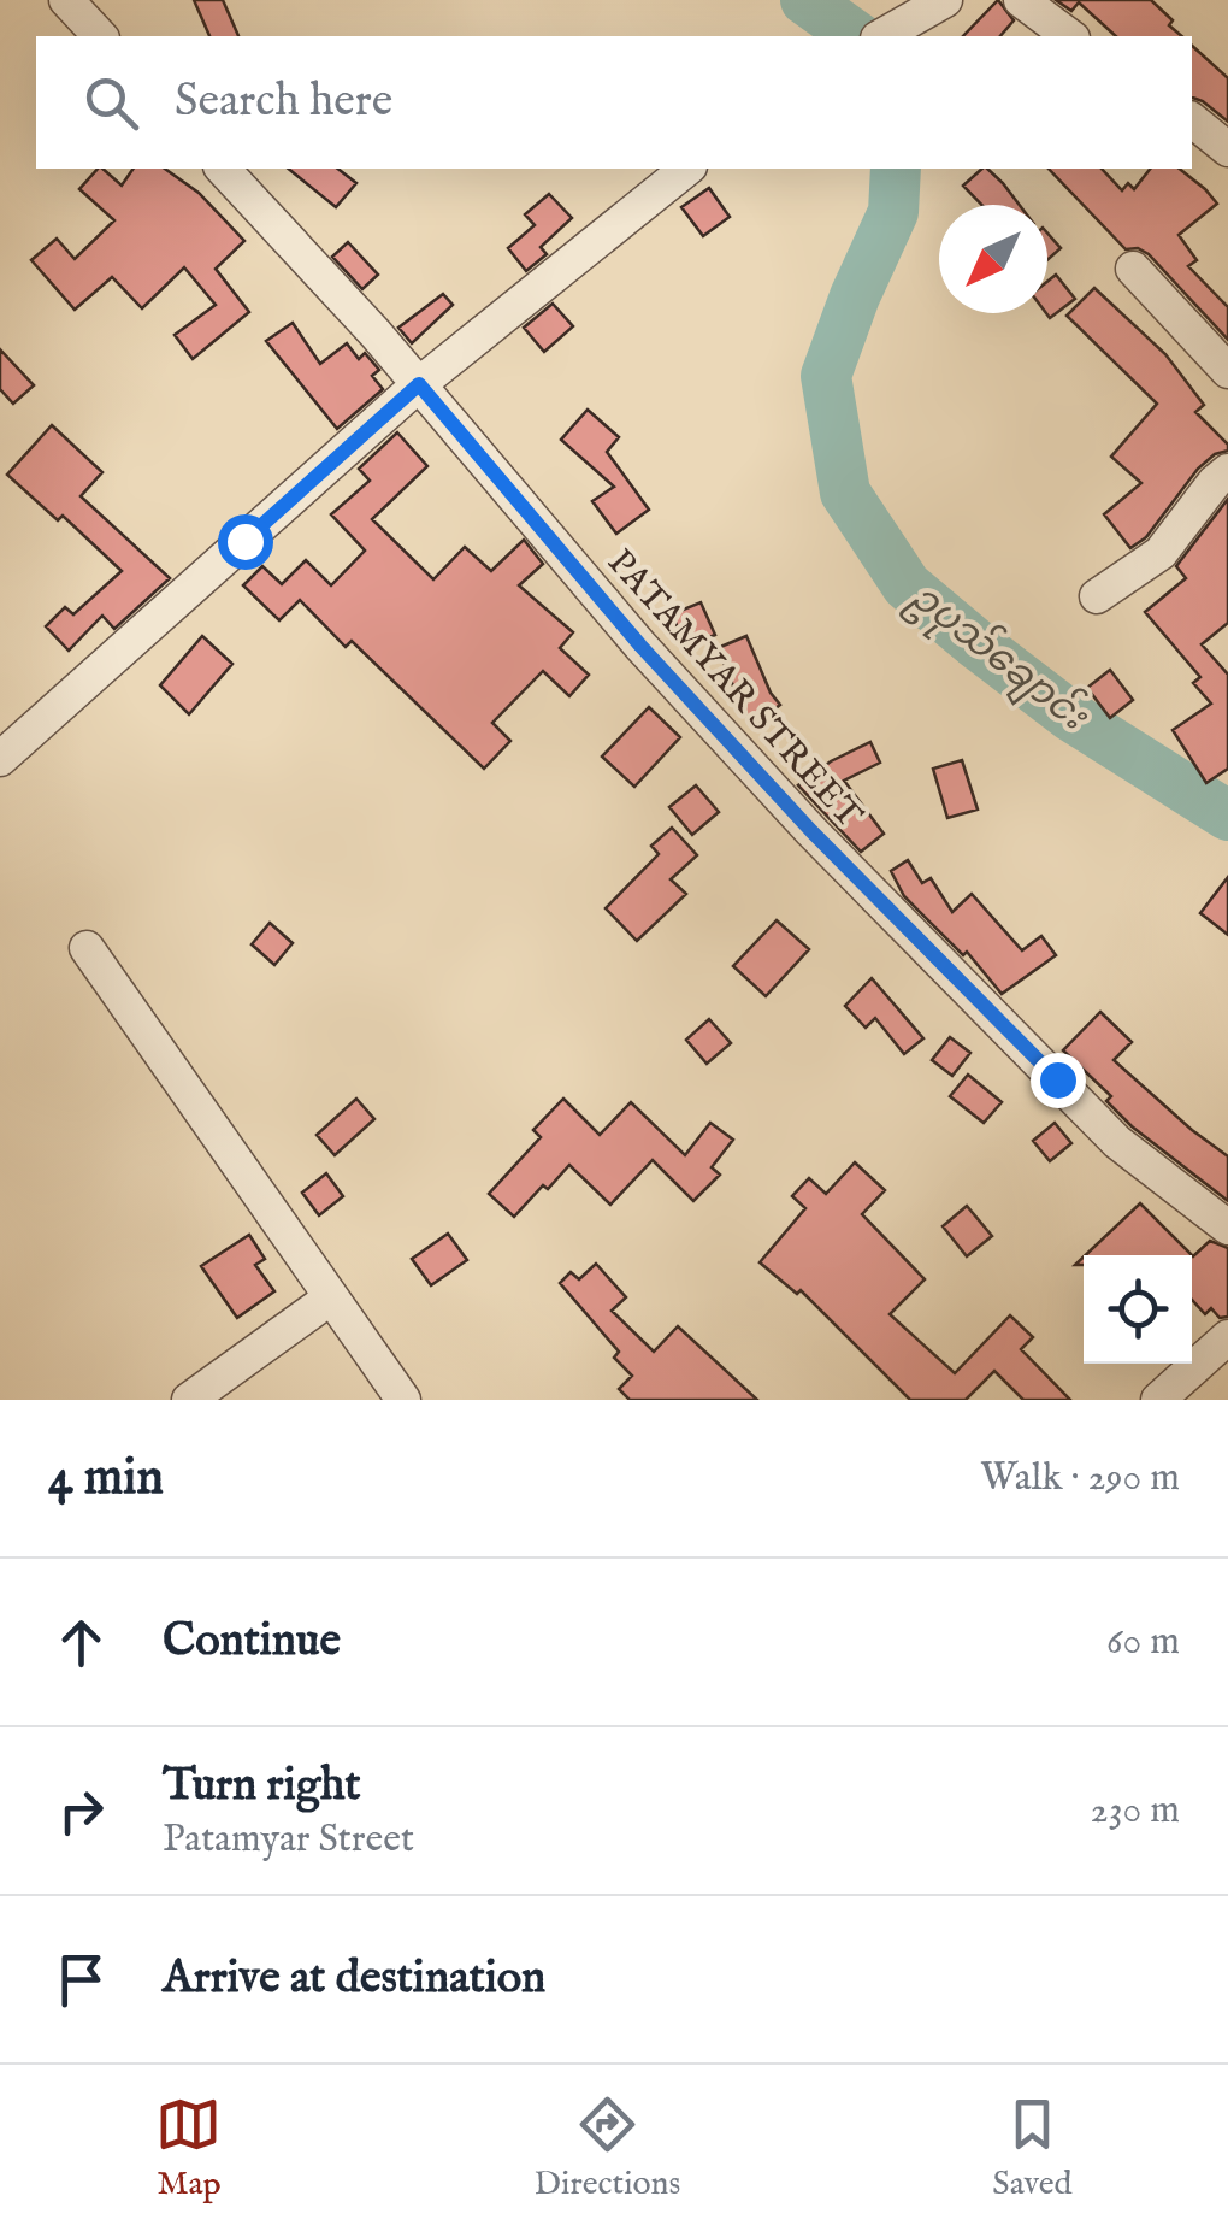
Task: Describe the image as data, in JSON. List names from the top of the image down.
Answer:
{
  "streets": {
    "street": ["PATAMYAR STREET"]
  },
  "water": ["ဥပုသ်ချောင်း"],
  "north": "bottom left",
  "page": {
    "search": "Search here",
    "heading": ["4 min", "Walk · 290 m"],
    "list": [
      ["Continue", "60 m"],
      ["Turn right", "Patamyar Street", "230 m"],
      "Arrive at destination"
    ],
    "nav": ["Map", "Directions", "Saved"]
  }
}
